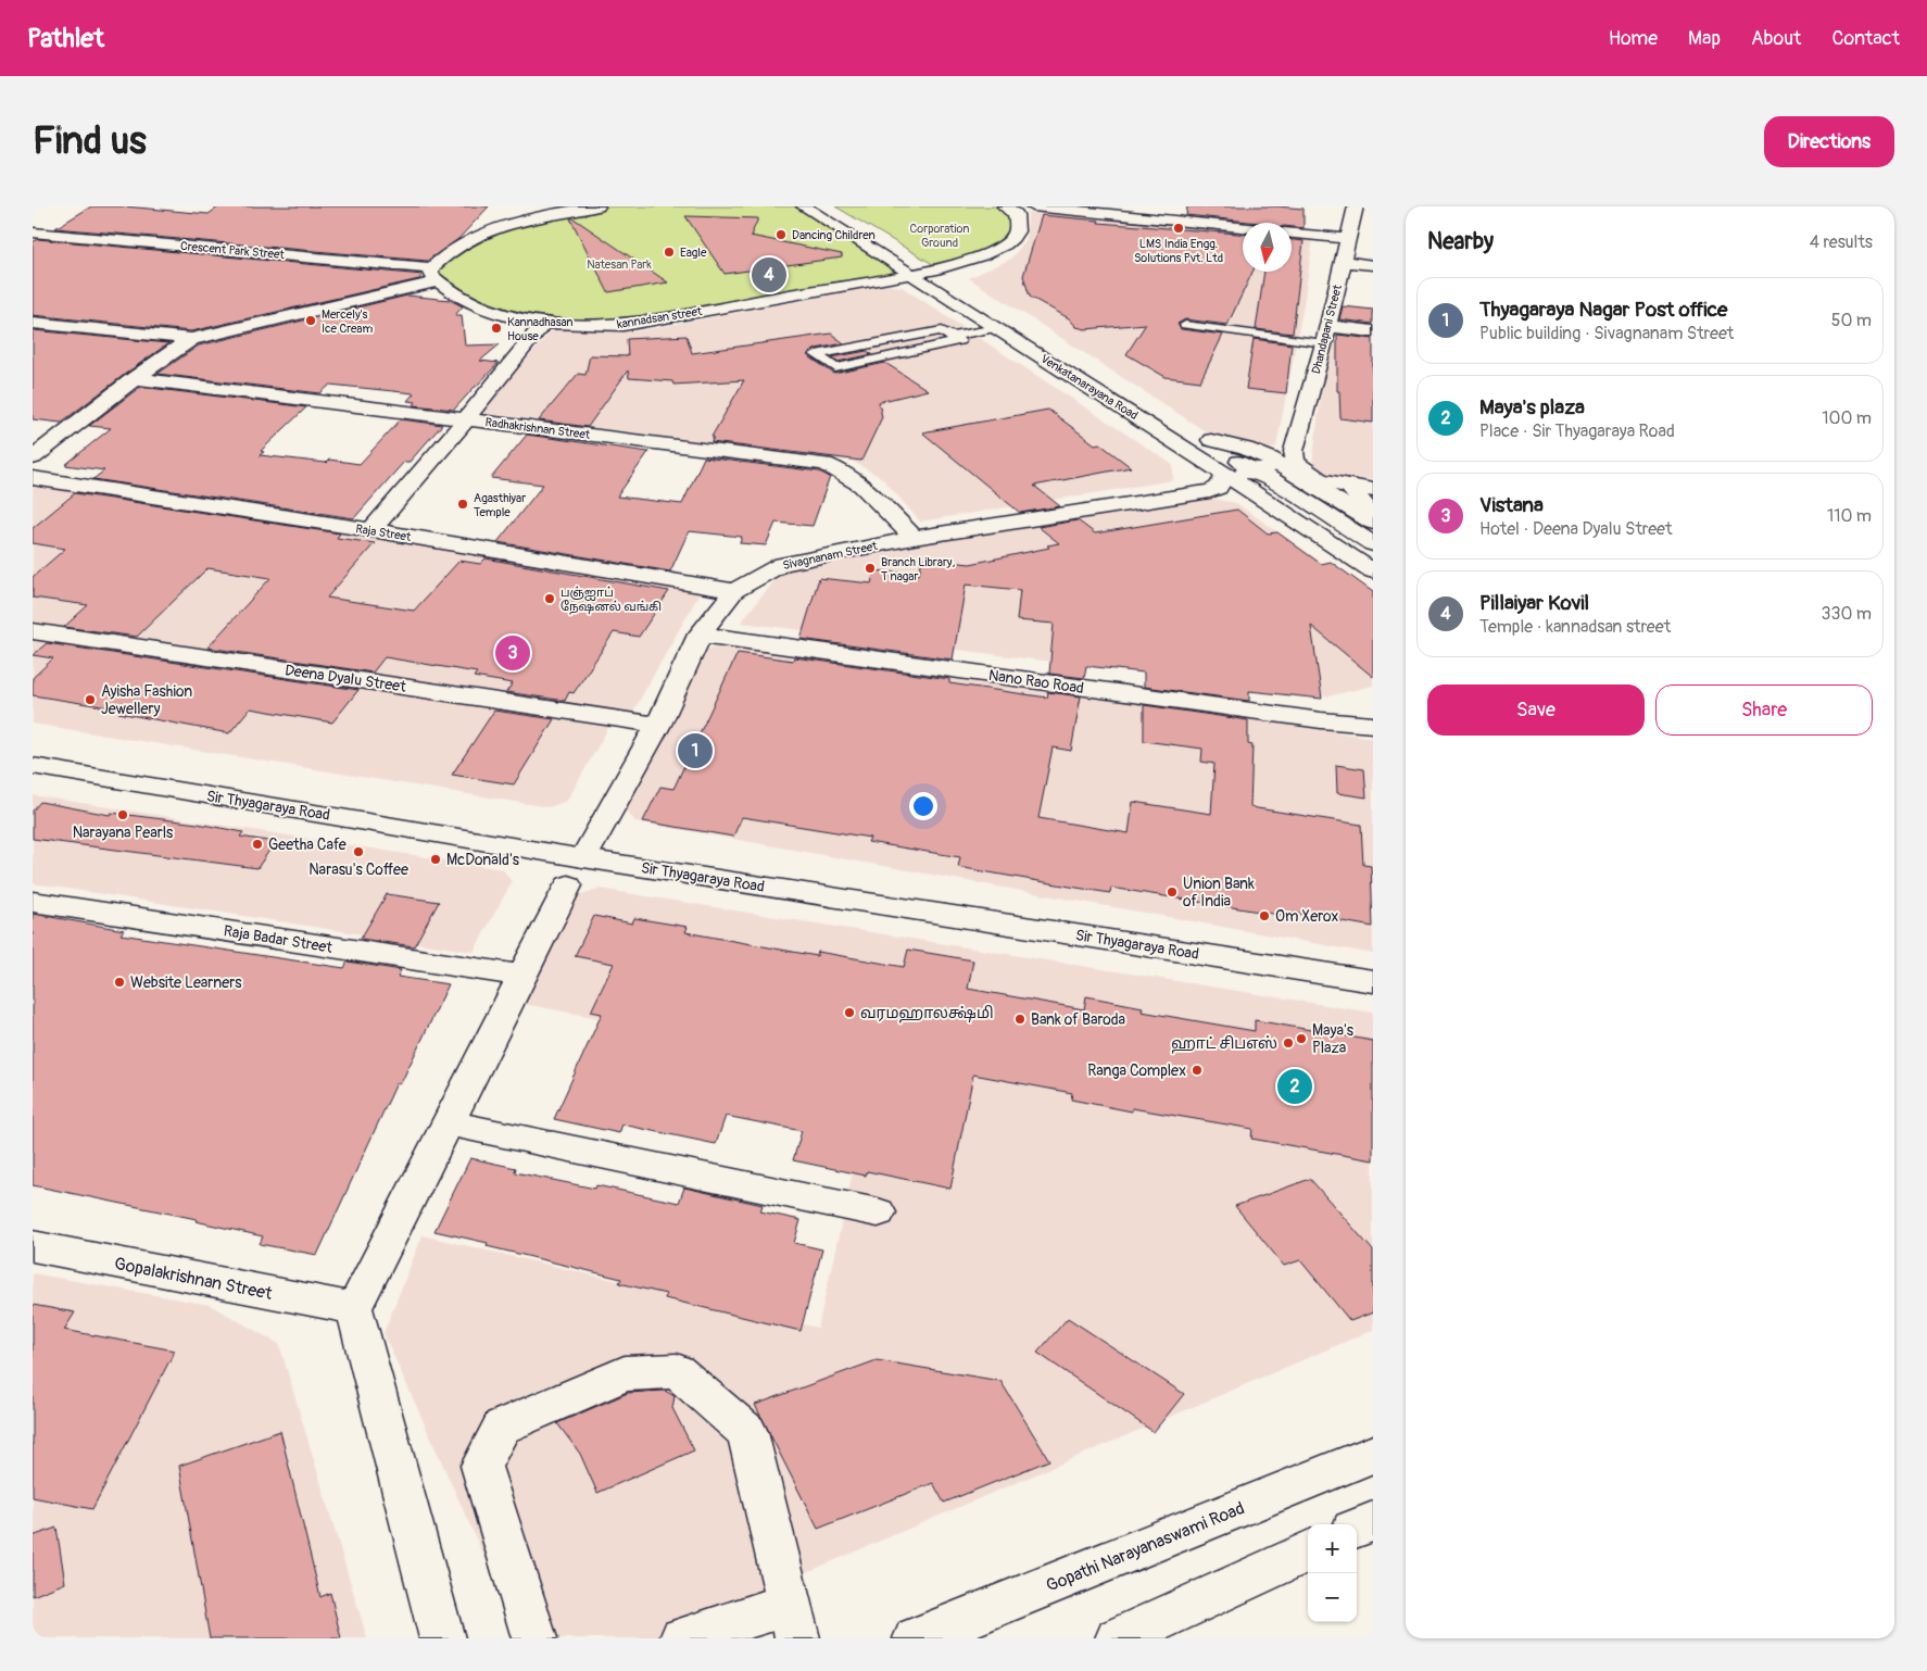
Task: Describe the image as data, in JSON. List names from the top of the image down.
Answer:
{
  "streets": {
    "street": [
      "Crescent Park Street",
      "kannadsan street",
      "Dhandapani Street",
      "Venkatanarayana Road",
      "Radhakrishnan Street",
      "Raja Street",
      "Sivagnanam Street",
      "Deena Dyalu Street",
      "Nano Rao Road",
      "Sir Thyagaraya Road",
      "Raja Badar Street",
      "Gopalakrishnan Street",
      "Gopathi Narayanaswami Road"
    ]
  },
  "crossings": [
    ["Crescent Park Street", "kannadsan street"],
    ["kannadsan street", "Venkatanarayana Road"],
    ["Venkatanarayana Road", "Sivagnanam Street"],
    ["Radhakrishnan Street", "Sivagnanam Street"],
    ["Raja Street", "Sivagnanam Street"],
    ["Sivagnanam Street", "Deena Dyalu Street"],
    ["Sivagnanam Street", "Nano Rao Road"],
    ["Sivagnanam Street", "Sir Thyagaraya Road"],
    ["Sivagnanam Street", "Raja Badar Street"],
    ["Sivagnanam Street", "Gopalakrishnan Street"]
  ],
  "parks": ["Corporation Ground", "Natesan Park"],
  "places": [
    "LMS India Engg. Solutions Pvt. Ltd",
    "Dancing Children",
    "Eagle",
    "Mercely's Ice Cream",
    "Kannadhasan House",
    "Agasthiyar Temple",
    "Branch Library, T nagar",
    "பஞ்ஐாப் நேஷனல் வங்கி",
    "Ayisha Fashion Jewellery",
    "Narayana Pearls",
    "Geetha Cafe",
    "Narasu's Coffee",
    "McDonald's",
    "Union Bank of India",
    "Om Xerox",
    "Website Learners",
    "வரமஹாலக்ஷ்மி",
    "Bank of Baroda",
    "Maya's Plaza",
    "ஹாட் சிபஎஸ்",
    "Ranga Complex"
  ],
  "north": "bottom",
  "page": {
    "header": "Pathlet",
    "nav": [
      "Home",
      "Map",
      "About",
      "Contact"
    ],
    "buttons": [
      "Directions",
      ["Save", "Share"]
    ],
    "title": "Find us",
    "heading": ["Nearby", "4 results"],
    "pins": [
      "4",
      "3",
      "1",
      "2"
    ],
    "list": [
      {
        "mark": "1",
        "name": "Thyagaraya Nagar Post office",
        "note": "Public building · Sivagnanam Street",
        "value": "50 m"
      },
      {
        "mark": "2",
        "name": "Maya's plaza",
        "note": "Place · Sir Thyagaraya Road",
        "value": "100 m"
      },
      {
        "mark": "3",
        "name": "Vistana",
        "note": "Hotel · Deena Dyalu Street",
        "value": "110 m"
      },
      {
        "mark": "4",
        "name": "Pillaiyar Kovil",
        "note": "Temple · kannadsan street",
        "value": "330 m"
      }
    ],
    "map_buttons": ["+", "−"]
  }
}
